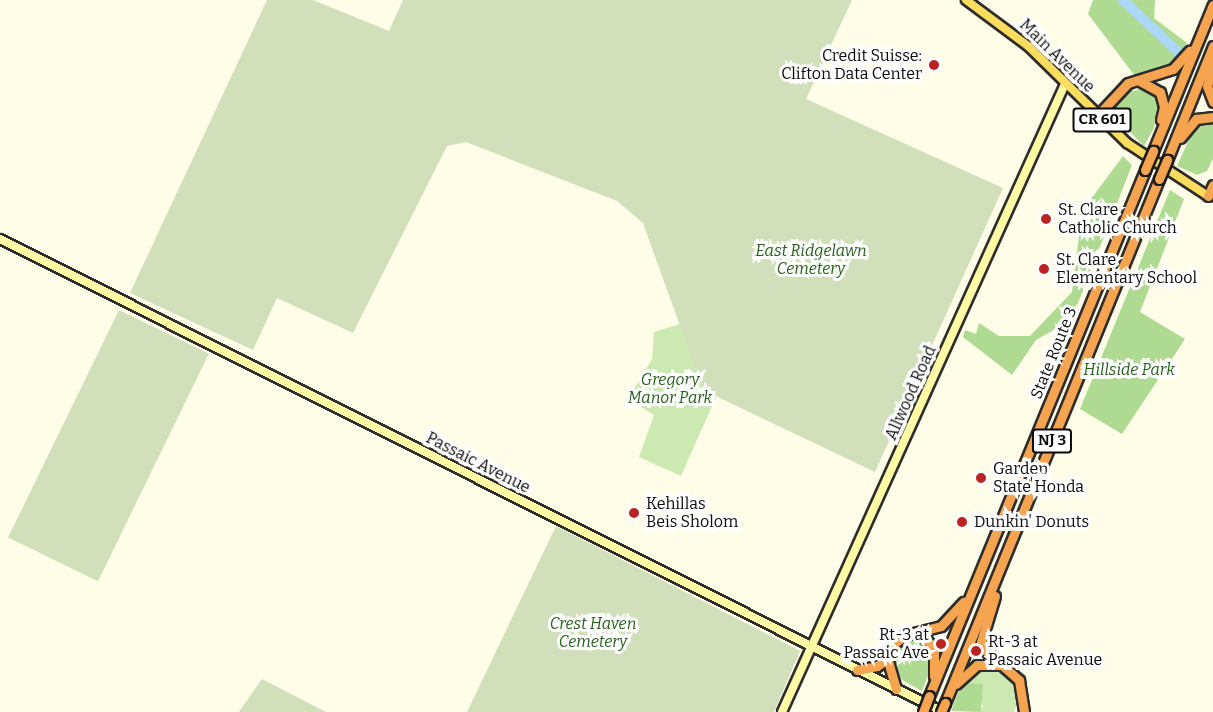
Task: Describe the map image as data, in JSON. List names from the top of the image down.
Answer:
{
  "streets": {
    "highway": ["State Route 3", "NJ 3"],
    "main road": ["Main Avenue", "CR 601"],
    "street": ["Allwood Road", "Passaic Avenue"]
  },
  "crossings": [
    ["Main Avenue", "Allwood Road"],
    ["State Route 3", "Passaic Avenue"],
    ["Allwood Road", "Passaic Avenue"]
  ],
  "parks": [
    "East Ridgelawn Cemetery",
    "Hillside Park",
    "Gregory Manor Park",
    "Crest Haven Cemetery"
  ],
  "places": [
    "Credit Suisse: Clifton Data Center",
    "St. Clare Catholic Church",
    "St. Clare Elementary School",
    "Garden State Honda",
    "Kehillas Beis Sholom",
    "Dunkin' Donuts",
    "Rt-3 at Passaic Ave",
    "Rt-3 at Passaic Avenue"
  ]
}
